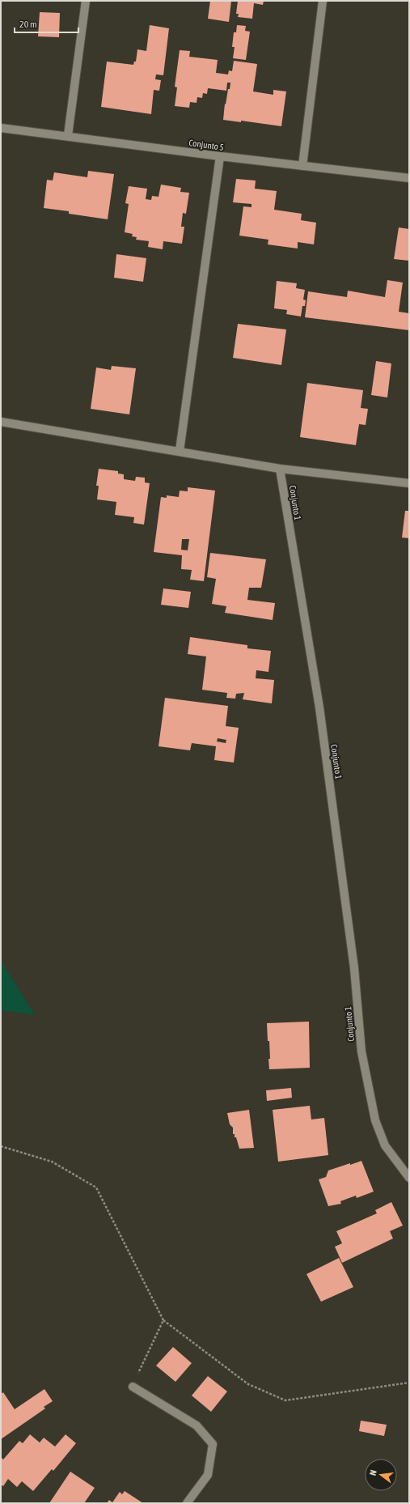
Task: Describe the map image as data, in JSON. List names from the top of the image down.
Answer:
{
  "streets": {
    "street": ["Conjunto 5", "Conjunto 1"]
  },
  "scale_bar": "20 m",
  "north": "left"
}
